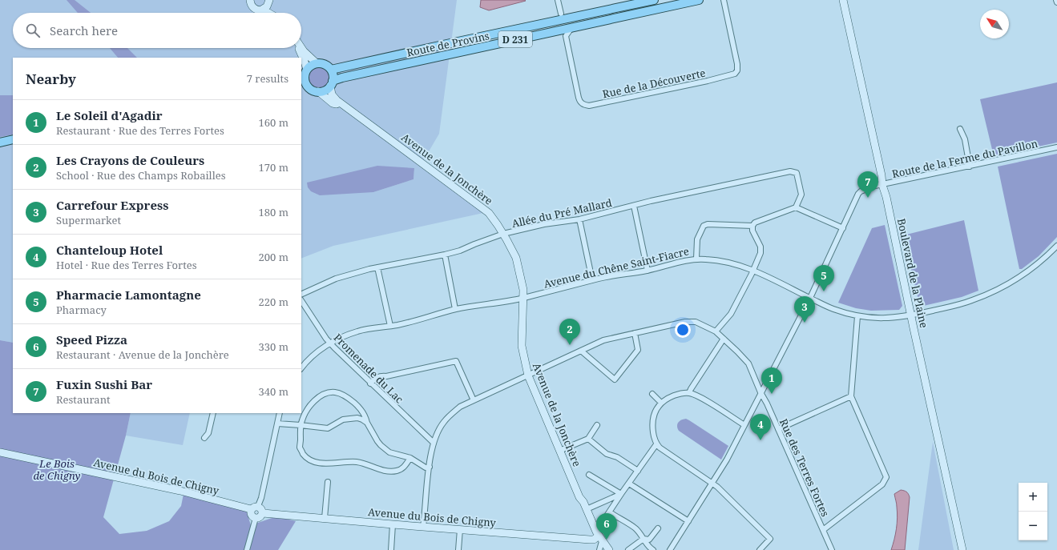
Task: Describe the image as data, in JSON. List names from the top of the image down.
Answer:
{
  "streets": {
    "main road": [
      "D 231",
      "Route de Provins",
      "Avenue de la Jonchère",
      "Boulevard de la Plaine",
      "Avenue du Bois de Chigny"
    ],
    "street": [
      "Rue de la Découverte",
      "Route de la Ferme du Pavillon",
      "Allée du Pré Mallard",
      "Avenue du Chêne Saint-Fiacre",
      "Promenade du Lac",
      "Rue des Terres Fortes"
    ]
  },
  "crossings": [
    ["Route de Provins", "Avenue de la Jonchère"],
    ["Route de la Ferme du Pavillon", "Avenue du Chêne Saint-Fiacre"],
    ["Route de la Ferme du Pavillon", "Boulevard de la Plaine"],
    ["Route de la Ferme du Pavillon", "Rue des Terres Fortes"],
    ["Avenue de la Jonchère", "Allée du Pré Mallard"],
    ["Avenue de la Jonchère", "Avenue du Chêne Saint-Fiacre"],
    ["Avenue de la Jonchère", "Rue des Terres Fortes"],
    ["Avenue de la Jonchère", "Avenue du Bois de Chigny"],
    ["Avenue du Chêne Saint-Fiacre", "Boulevard de la Plaine"],
    ["Avenue du Chêne Saint-Fiacre", "Promenade du Lac"],
    ["Promenade du Lac", "Rue des Terres Fortes"]
  ],
  "parks": ["Le Bois de Chigny"],
  "north": "top left",
  "page": {
    "search": "Search here",
    "heading": ["Nearby", "7 results"],
    "list": [
      {
        "mark": "1",
        "name": "Le Soleil d'Agadir",
        "note": "Restaurant · Rue des Terres Fortes",
        "value": "160 m"
      },
      {
        "mark": "2",
        "name": "Les Crayons de Couleurs",
        "note": "School · Rue des Champs Robailles",
        "value": "170 m"
      },
      {
        "mark": "3",
        "name": "Carrefour Express",
        "note": "Supermarket",
        "value": "180 m"
      },
      {
        "mark": "4",
        "name": "Chanteloup Hotel",
        "note": "Hotel · Rue des Terres Fortes",
        "value": "200 m"
      },
      {
        "mark": "5",
        "name": "Pharmacie Lamontagne",
        "note": "Pharmacy",
        "value": "220 m"
      },
      {
        "mark": "6",
        "name": "Speed Pizza",
        "note": "Restaurant · Avenue de la Jonchère",
        "value": "330 m"
      },
      {
        "mark": "7",
        "name": "Fuxin Sushi Bar",
        "note": "Restaurant",
        "value": "340 m"
      }
    ],
    "pins": [
      "7",
      "5",
      "3",
      "2",
      "1",
      "4",
      "6"
    ],
    "map_buttons": ["+", "−"]
  }
}
